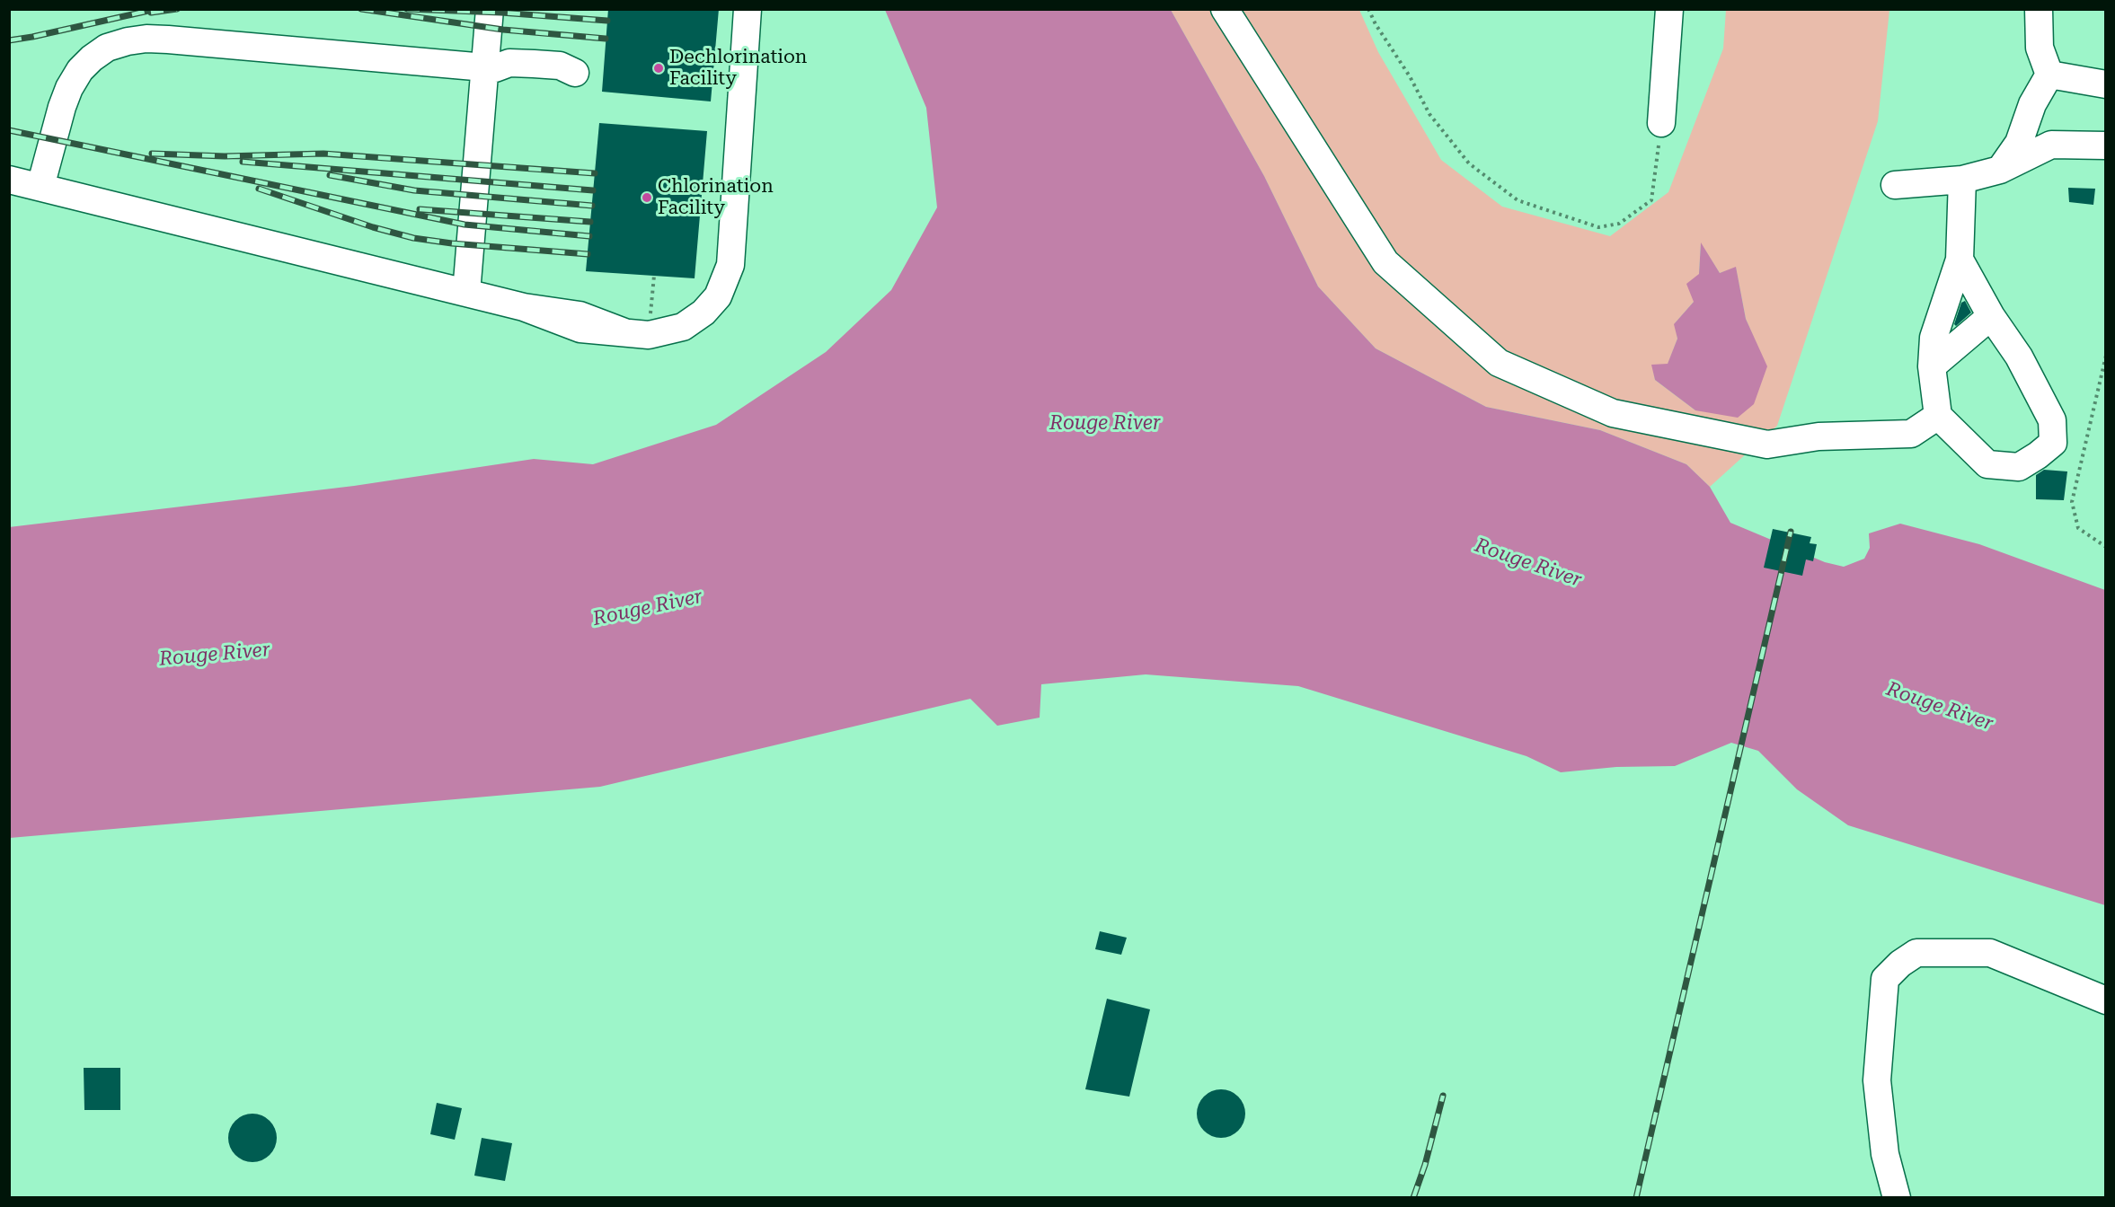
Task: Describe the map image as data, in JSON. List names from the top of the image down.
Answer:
{
  "water": ["Rouge River"],
  "places": ["Dechlorination Facility", "Chlorination Facility"]
}
